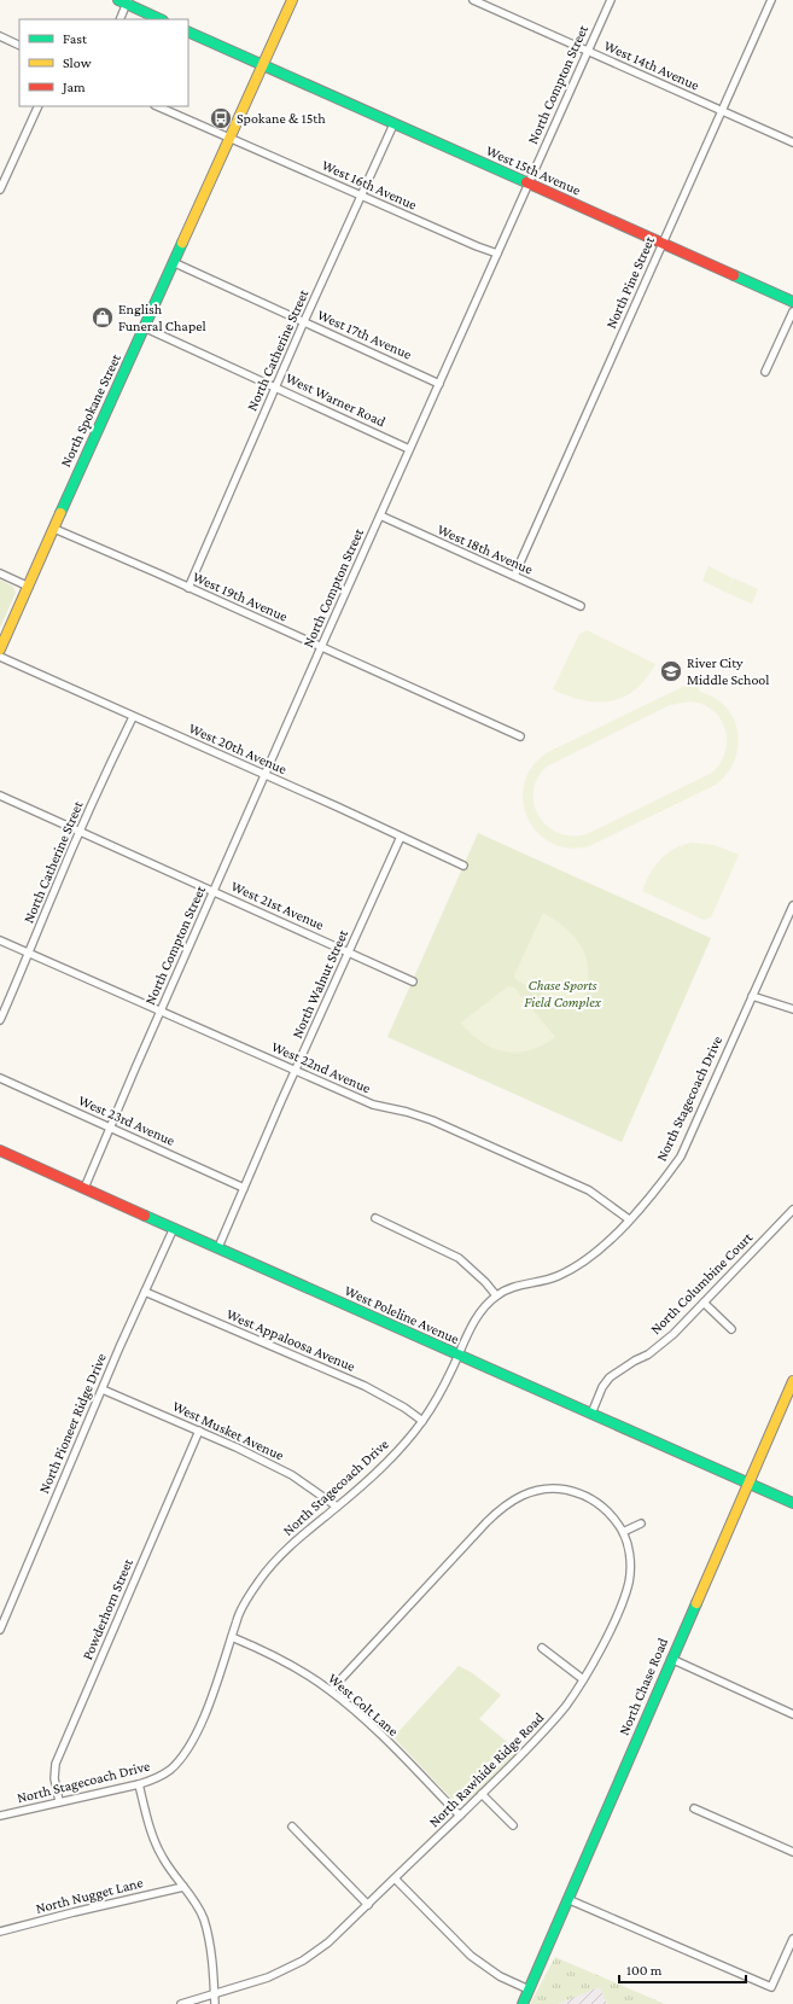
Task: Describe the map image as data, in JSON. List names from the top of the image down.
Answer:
{
  "streets": {
    "street": [
      "West 14th Avenue",
      "North Compton Street",
      "West 15th Avenue",
      "West 16th Avenue",
      "North Pine Street",
      "West 17th Avenue",
      "North Catherine Street",
      "West Warner Road",
      "North Spokane Street",
      "West 18th Avenue",
      "West 19th Avenue",
      "West 20th Avenue",
      "West 21st Avenue",
      "North Walnut Street",
      "West 22nd Avenue",
      "North Stagecoach Drive",
      "West 23rd Avenue",
      "North Columbine Court",
      "West Poleline Avenue",
      "West Appaloosa Avenue",
      "North Pioneer Ridge Drive",
      "West Musket Avenue",
      "Powderhorn Street",
      "North Chase Road",
      "West Colt Lane",
      "North Rawhide Ridge Road",
      "North Nugget Lane"
    ]
  },
  "crossings": [
    ["West 14th Avenue", "North Compton Street"],
    ["West 14th Avenue", "North Pine Street"],
    ["North Compton Street", "West 15th Avenue"],
    ["North Compton Street", "West 16th Avenue"],
    ["North Compton Street", "West 17th Avenue"],
    ["North Compton Street", "West Warner Road"],
    ["North Compton Street", "West 18th Avenue"],
    ["North Compton Street", "West 19th Avenue"],
    ["North Compton Street", "West 20th Avenue"],
    ["North Compton Street", "West 21st Avenue"],
    ["North Compton Street", "West 22nd Avenue"],
    ["North Compton Street", "West 23rd Avenue"],
    ["North Compton Street", "West Poleline Avenue"],
    ["West 15th Avenue", "North Pine Street"],
    ["West 15th Avenue", "North Catherine Street"],
    ["West 15th Avenue", "North Spokane Street"],
    ["West 16th Avenue", "North Catherine Street"],
    ["West 16th Avenue", "North Spokane Street"],
    ["North Pine Street", "West 18th Avenue"],
    ["West 17th Avenue", "North Catherine Street"],
    ["West 17th Avenue", "North Spokane Street"],
    ["North Catherine Street", "West Warner Road"],
    ["North Catherine Street", "West 19th Avenue"],
    ["North Catherine Street", "West 20th Avenue"],
    ["North Catherine Street", "West 21st Avenue"],
    ["North Catherine Street", "West 22nd Avenue"],
    ["West Warner Road", "North Spokane Street"],
    ["North Spokane Street", "West 19th Avenue"],
    ["West 20th Avenue", "North Walnut Street"],
    ["West 21st Avenue", "North Walnut Street"],
    ["North Walnut Street", "West 22nd Avenue"],
    ["North Walnut Street", "West 23rd Avenue"],
    ["North Walnut Street", "West Poleline Avenue"],
    ["West 22nd Avenue", "North Stagecoach Drive"],
    ["North Stagecoach Drive", "West Poleline Avenue"],
    ["North Stagecoach Drive", "West Appaloosa Avenue"],
    ["North Stagecoach Drive", "West Musket Avenue"],
    ["North Stagecoach Drive", "Powderhorn Street"],
    ["North Stagecoach Drive", "West Colt Lane"],
    ["North Columbine Court", "West Poleline Avenue"],
    ["West Poleline Avenue", "North Pioneer Ridge Drive"],
    ["West Poleline Avenue", "North Chase Road"],
    ["West Appaloosa Avenue", "North Pioneer Ridge Drive"],
    ["North Pioneer Ridge Drive", "West Musket Avenue"],
    ["West Musket Avenue", "Powderhorn Street"],
    ["West Colt Lane", "North Rawhide Ridge Road"]
  ],
  "parks": ["Chase Sports Field Complex"],
  "places": {
    "bus stop": ["Spokane & 15th"],
    "shop": ["English Funeral Chapel"],
    "school or university": ["River City Middle School"]
  },
  "legend": ["Fast", "Slow", "Jam"],
  "scale_bar": "100 m"
}
